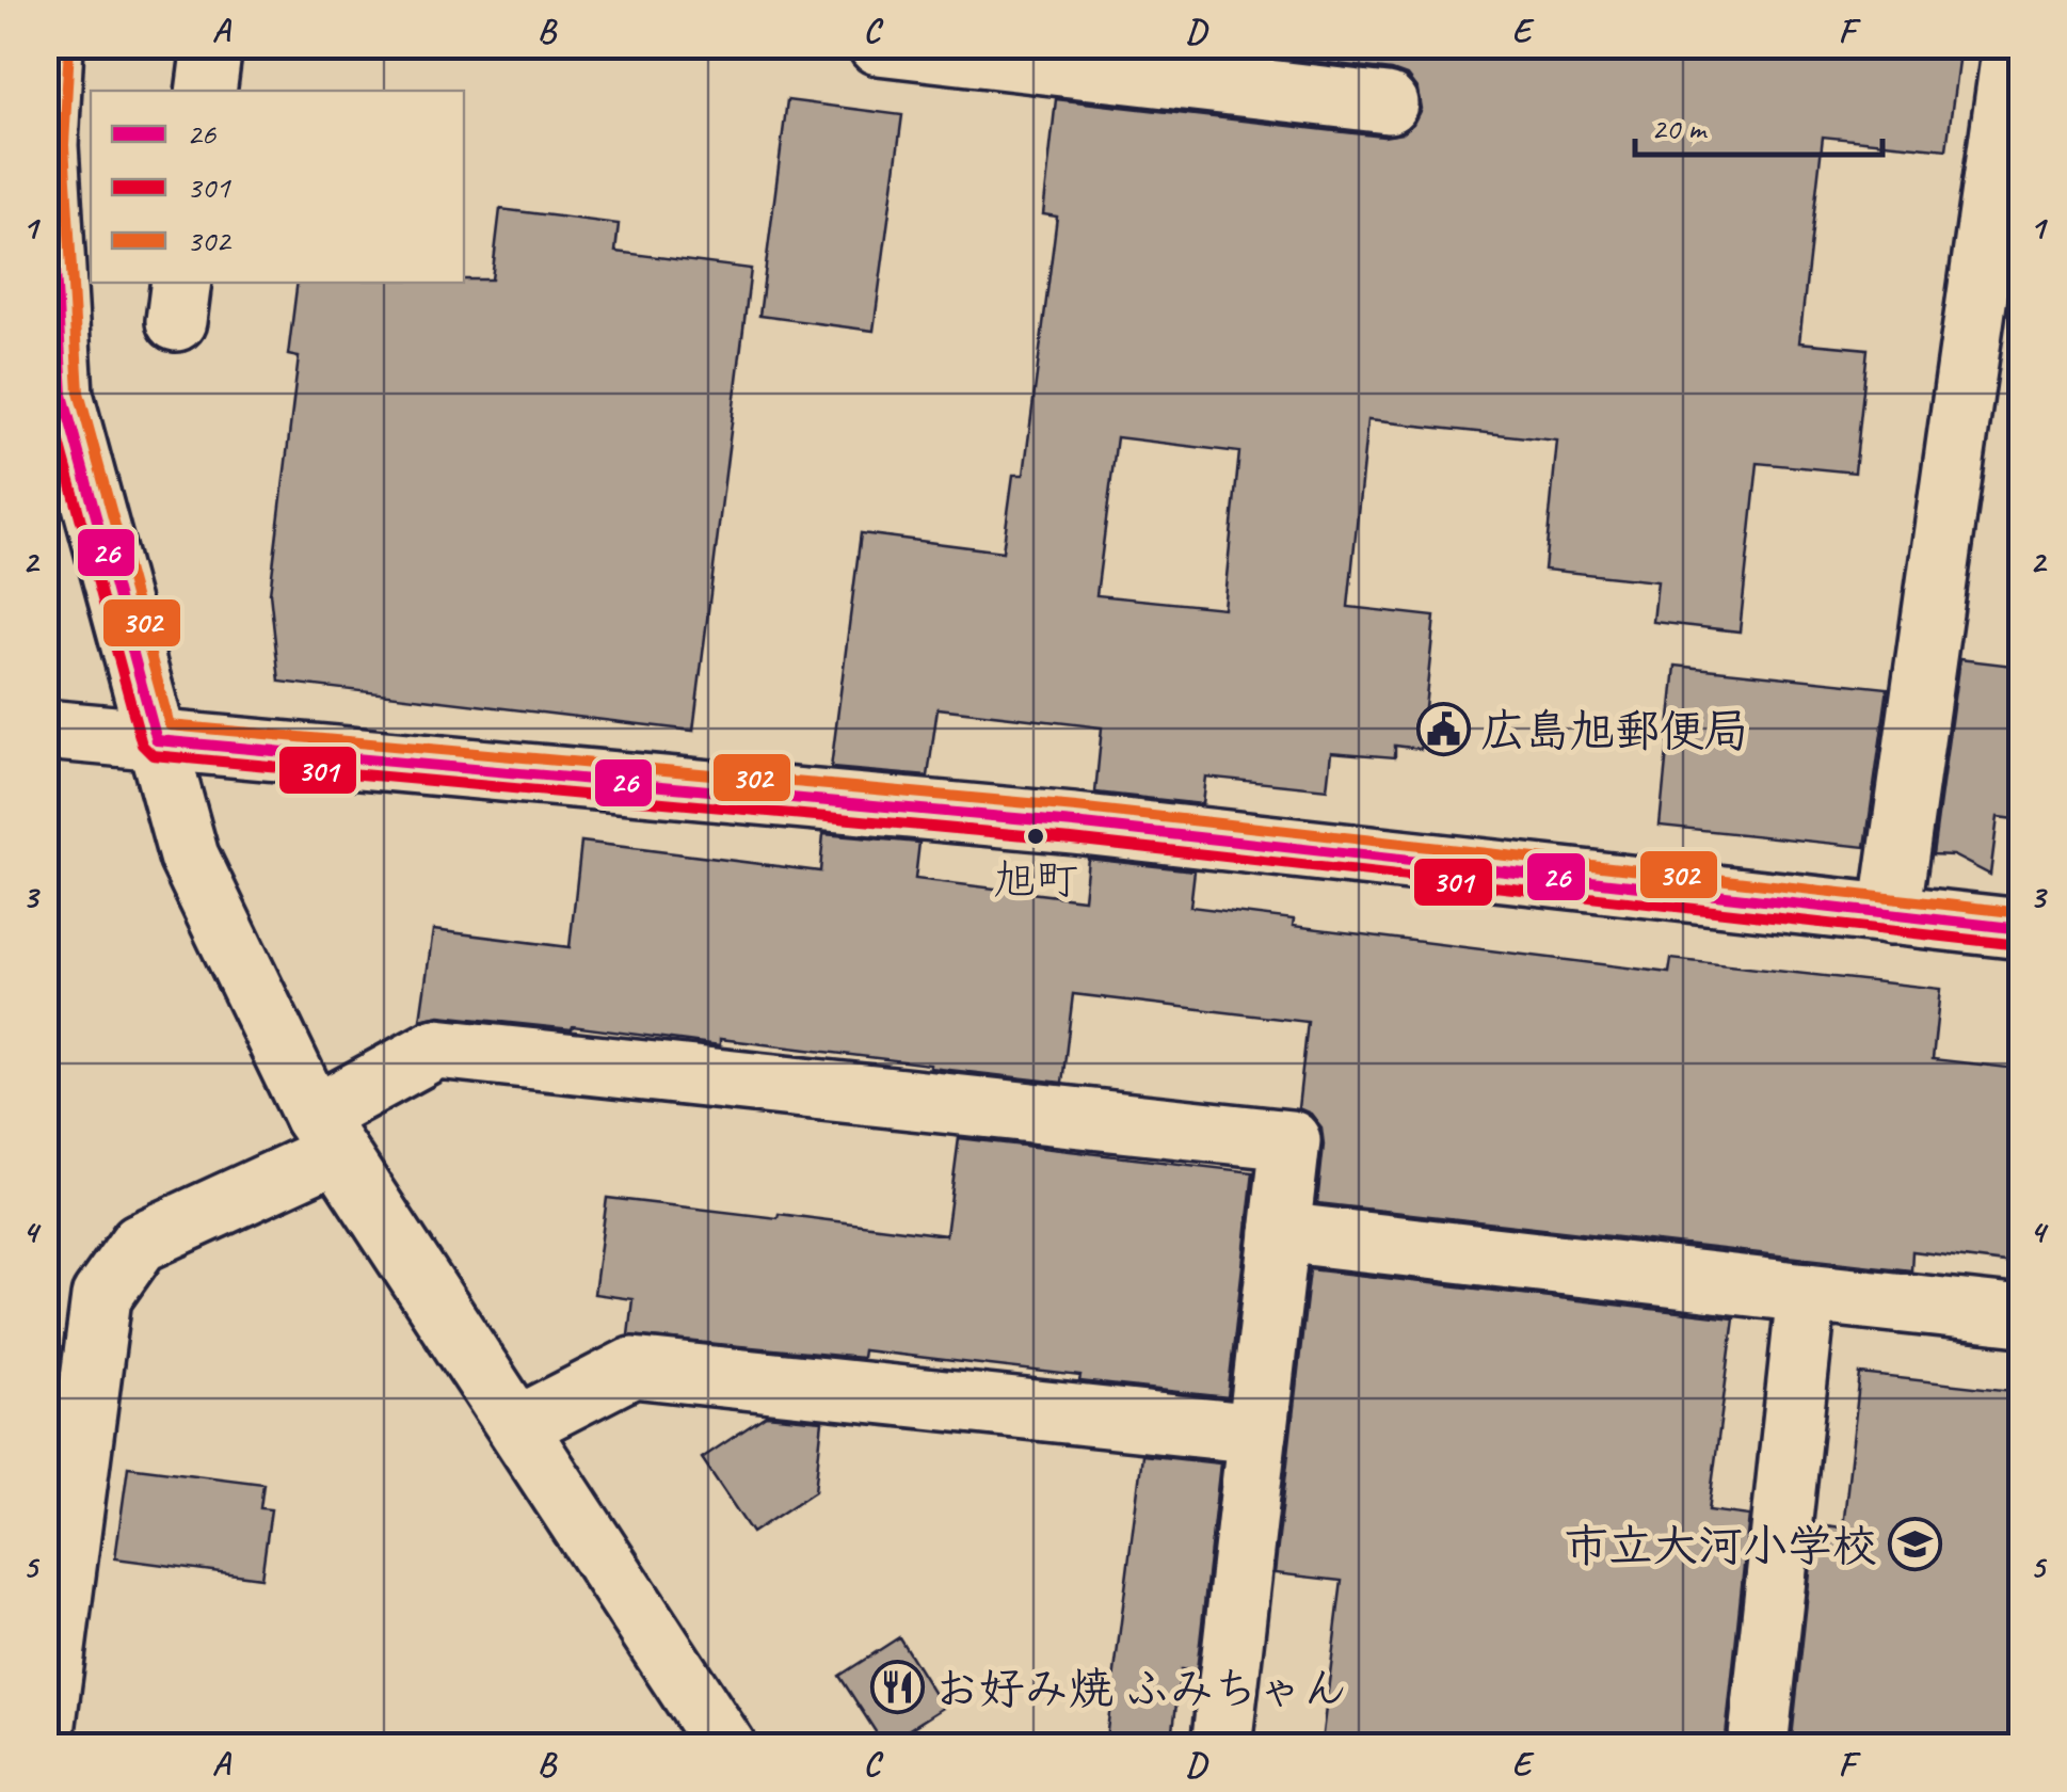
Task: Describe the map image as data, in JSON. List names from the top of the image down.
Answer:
{
  "places": {
    "public building": ["広島旭郵便局"],
    "other": ["旭町"],
    "school or university": ["市立大河小学校"],
    "restaurant": ["お好み焼 ふみちゃん"]
  },
  "lines": ["transit line 26", "transit line 302", "transit line 301"],
  "legend": ["26", "301", "302"],
  "scale_bar": "20 m",
  "grid": {
    "columns": [
      "A",
      "B",
      "C",
      "D",
      "E",
      "F"
    ],
    "rows": [
      "1",
      "2",
      "3",
      "4",
      "5"
    ]
  }
}
